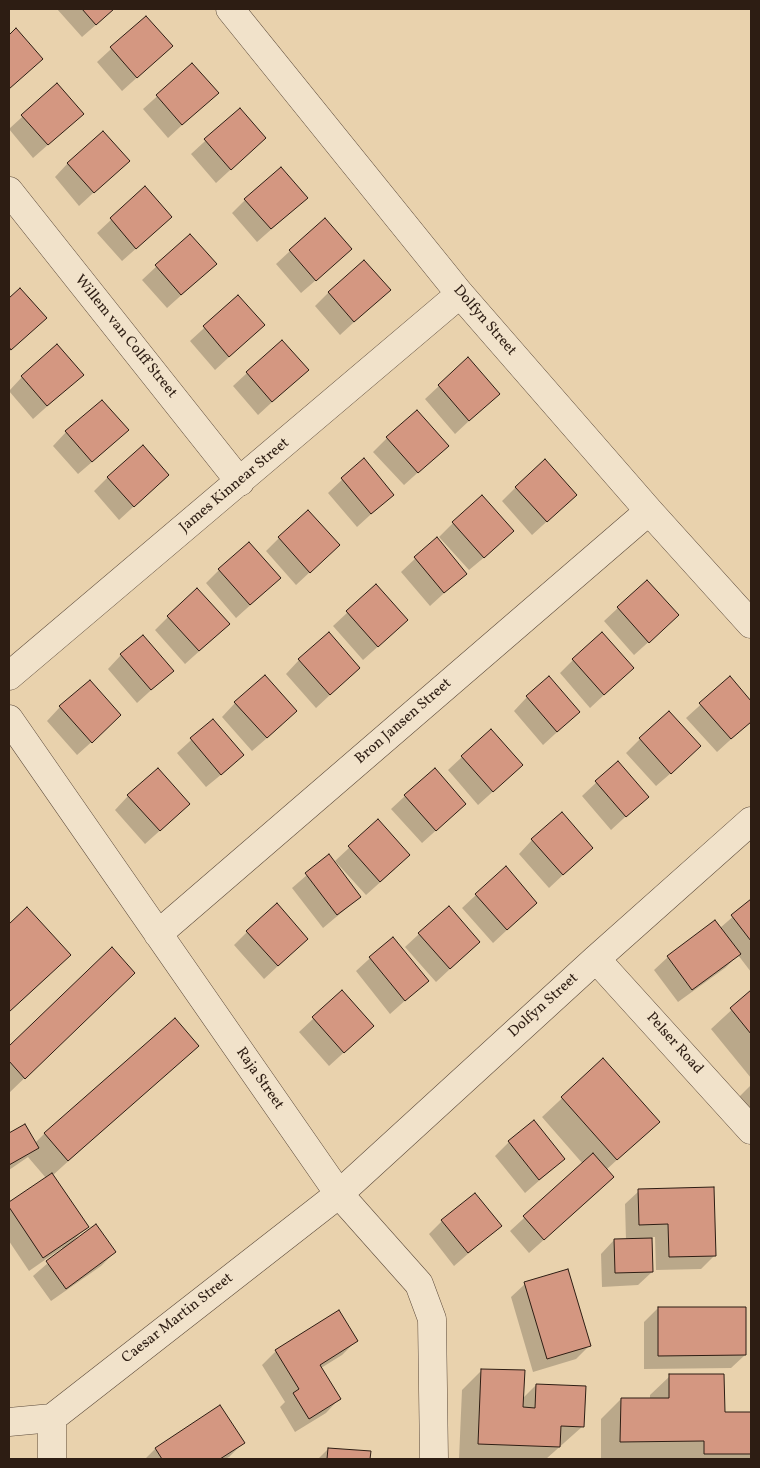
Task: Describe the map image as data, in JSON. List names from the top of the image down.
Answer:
{
  "streets": {
    "street": [
      "Dolfyn Street",
      "Willem van Colff Street",
      "James Kinnear Street",
      "Bron Jansen Street",
      "Pelser Road",
      "Raja Street",
      "Caesar Martin Street"
    ]
  },
  "crossings": [
    ["Dolfyn Street", "James Kinnear Street"],
    ["Dolfyn Street", "Bron Jansen Street"],
    ["Dolfyn Street", "Pelser Road"],
    ["Dolfyn Street", "Raja Street"],
    ["Dolfyn Street", "Caesar Martin Street"],
    ["Willem van Colff Street", "James Kinnear Street"],
    ["Bron Jansen Street", "Raja Street"],
    ["Raja Street", "Caesar Martin Street"]
  ]
}
